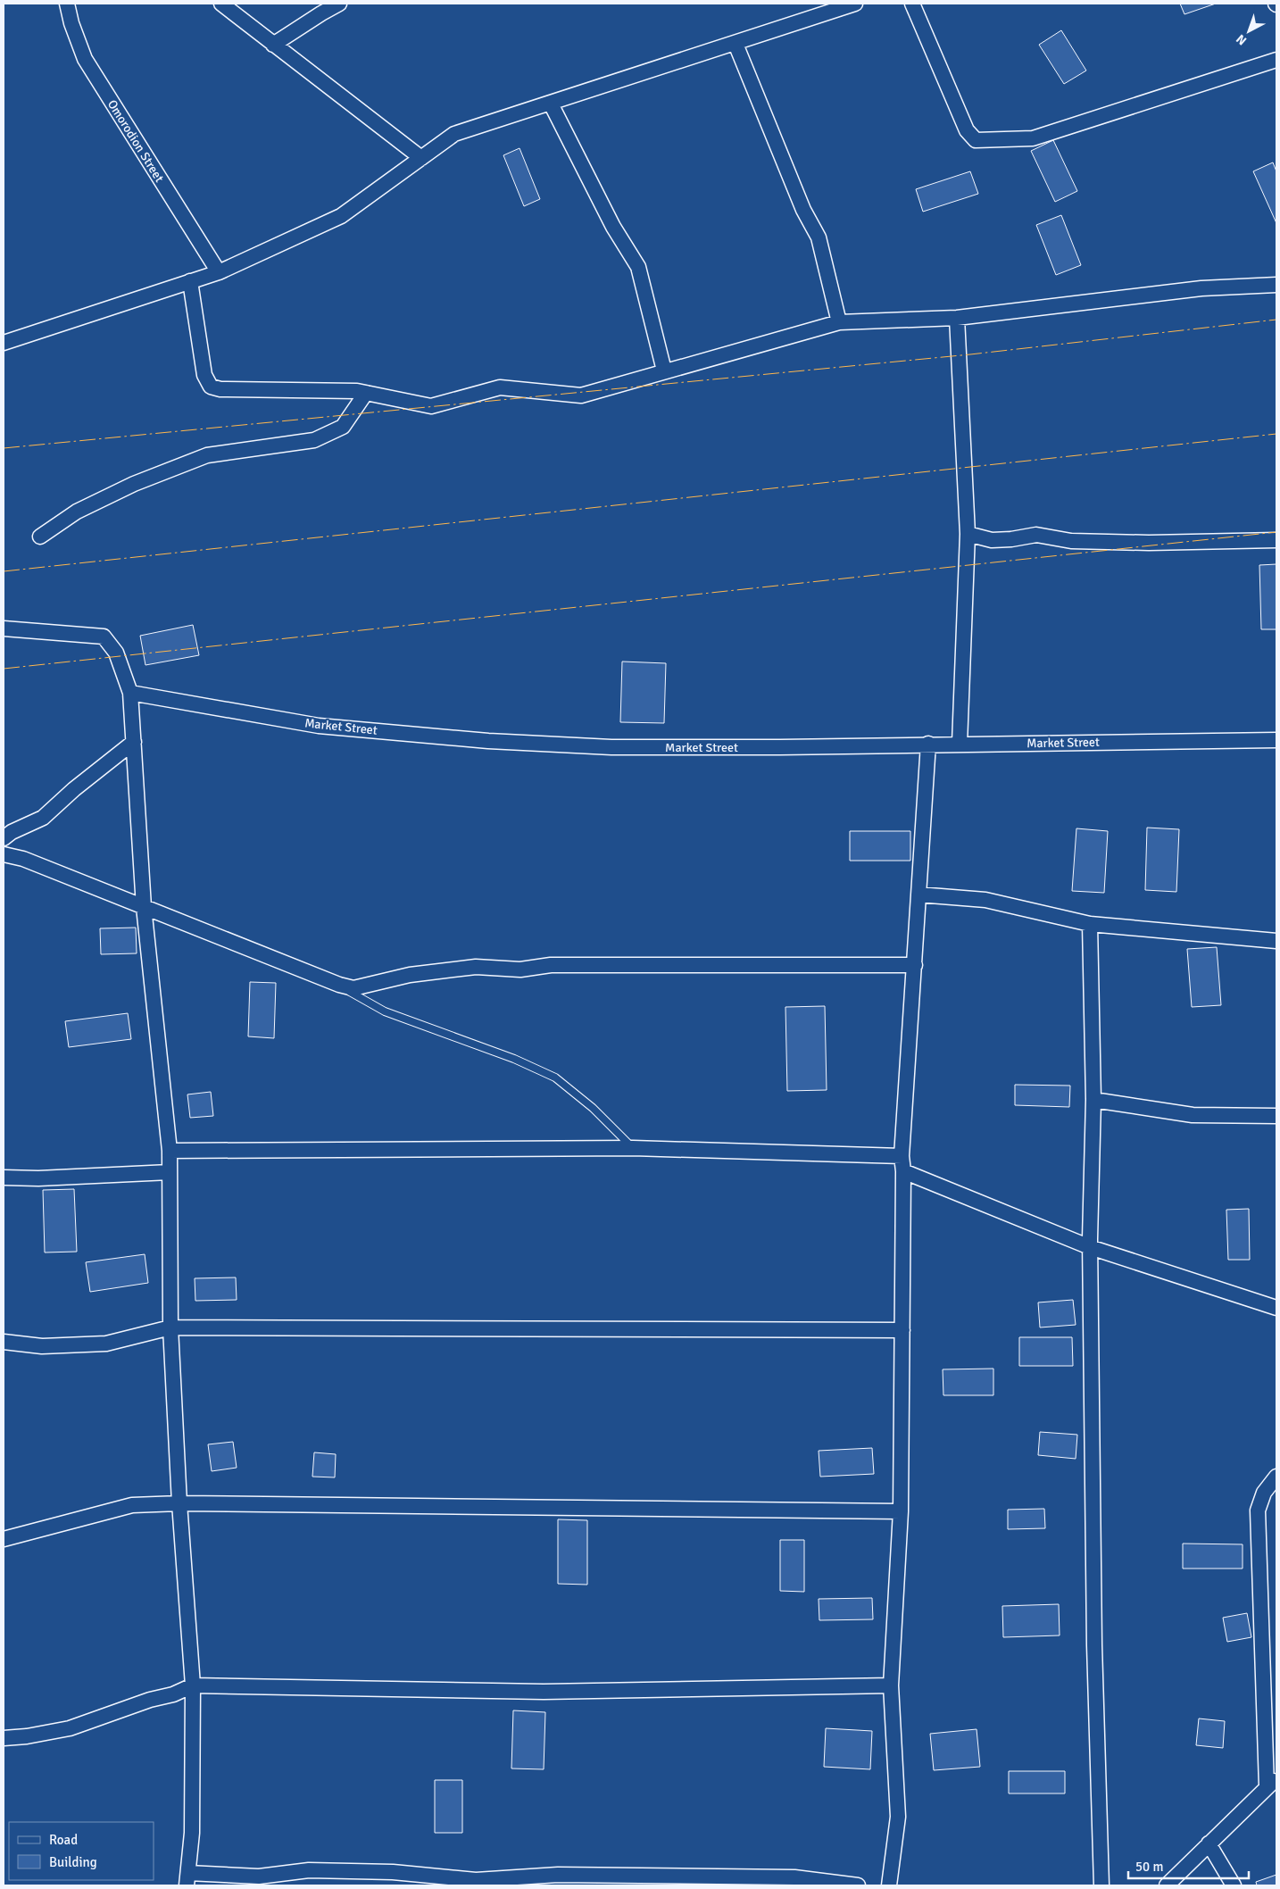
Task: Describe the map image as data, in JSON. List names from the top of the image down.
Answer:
{
  "streets": {
    "street": ["Omorodion Street", "Market Street"]
  },
  "legend": ["Road", "Building"],
  "scale_bar": "50 m",
  "north": "bottom left"
}
